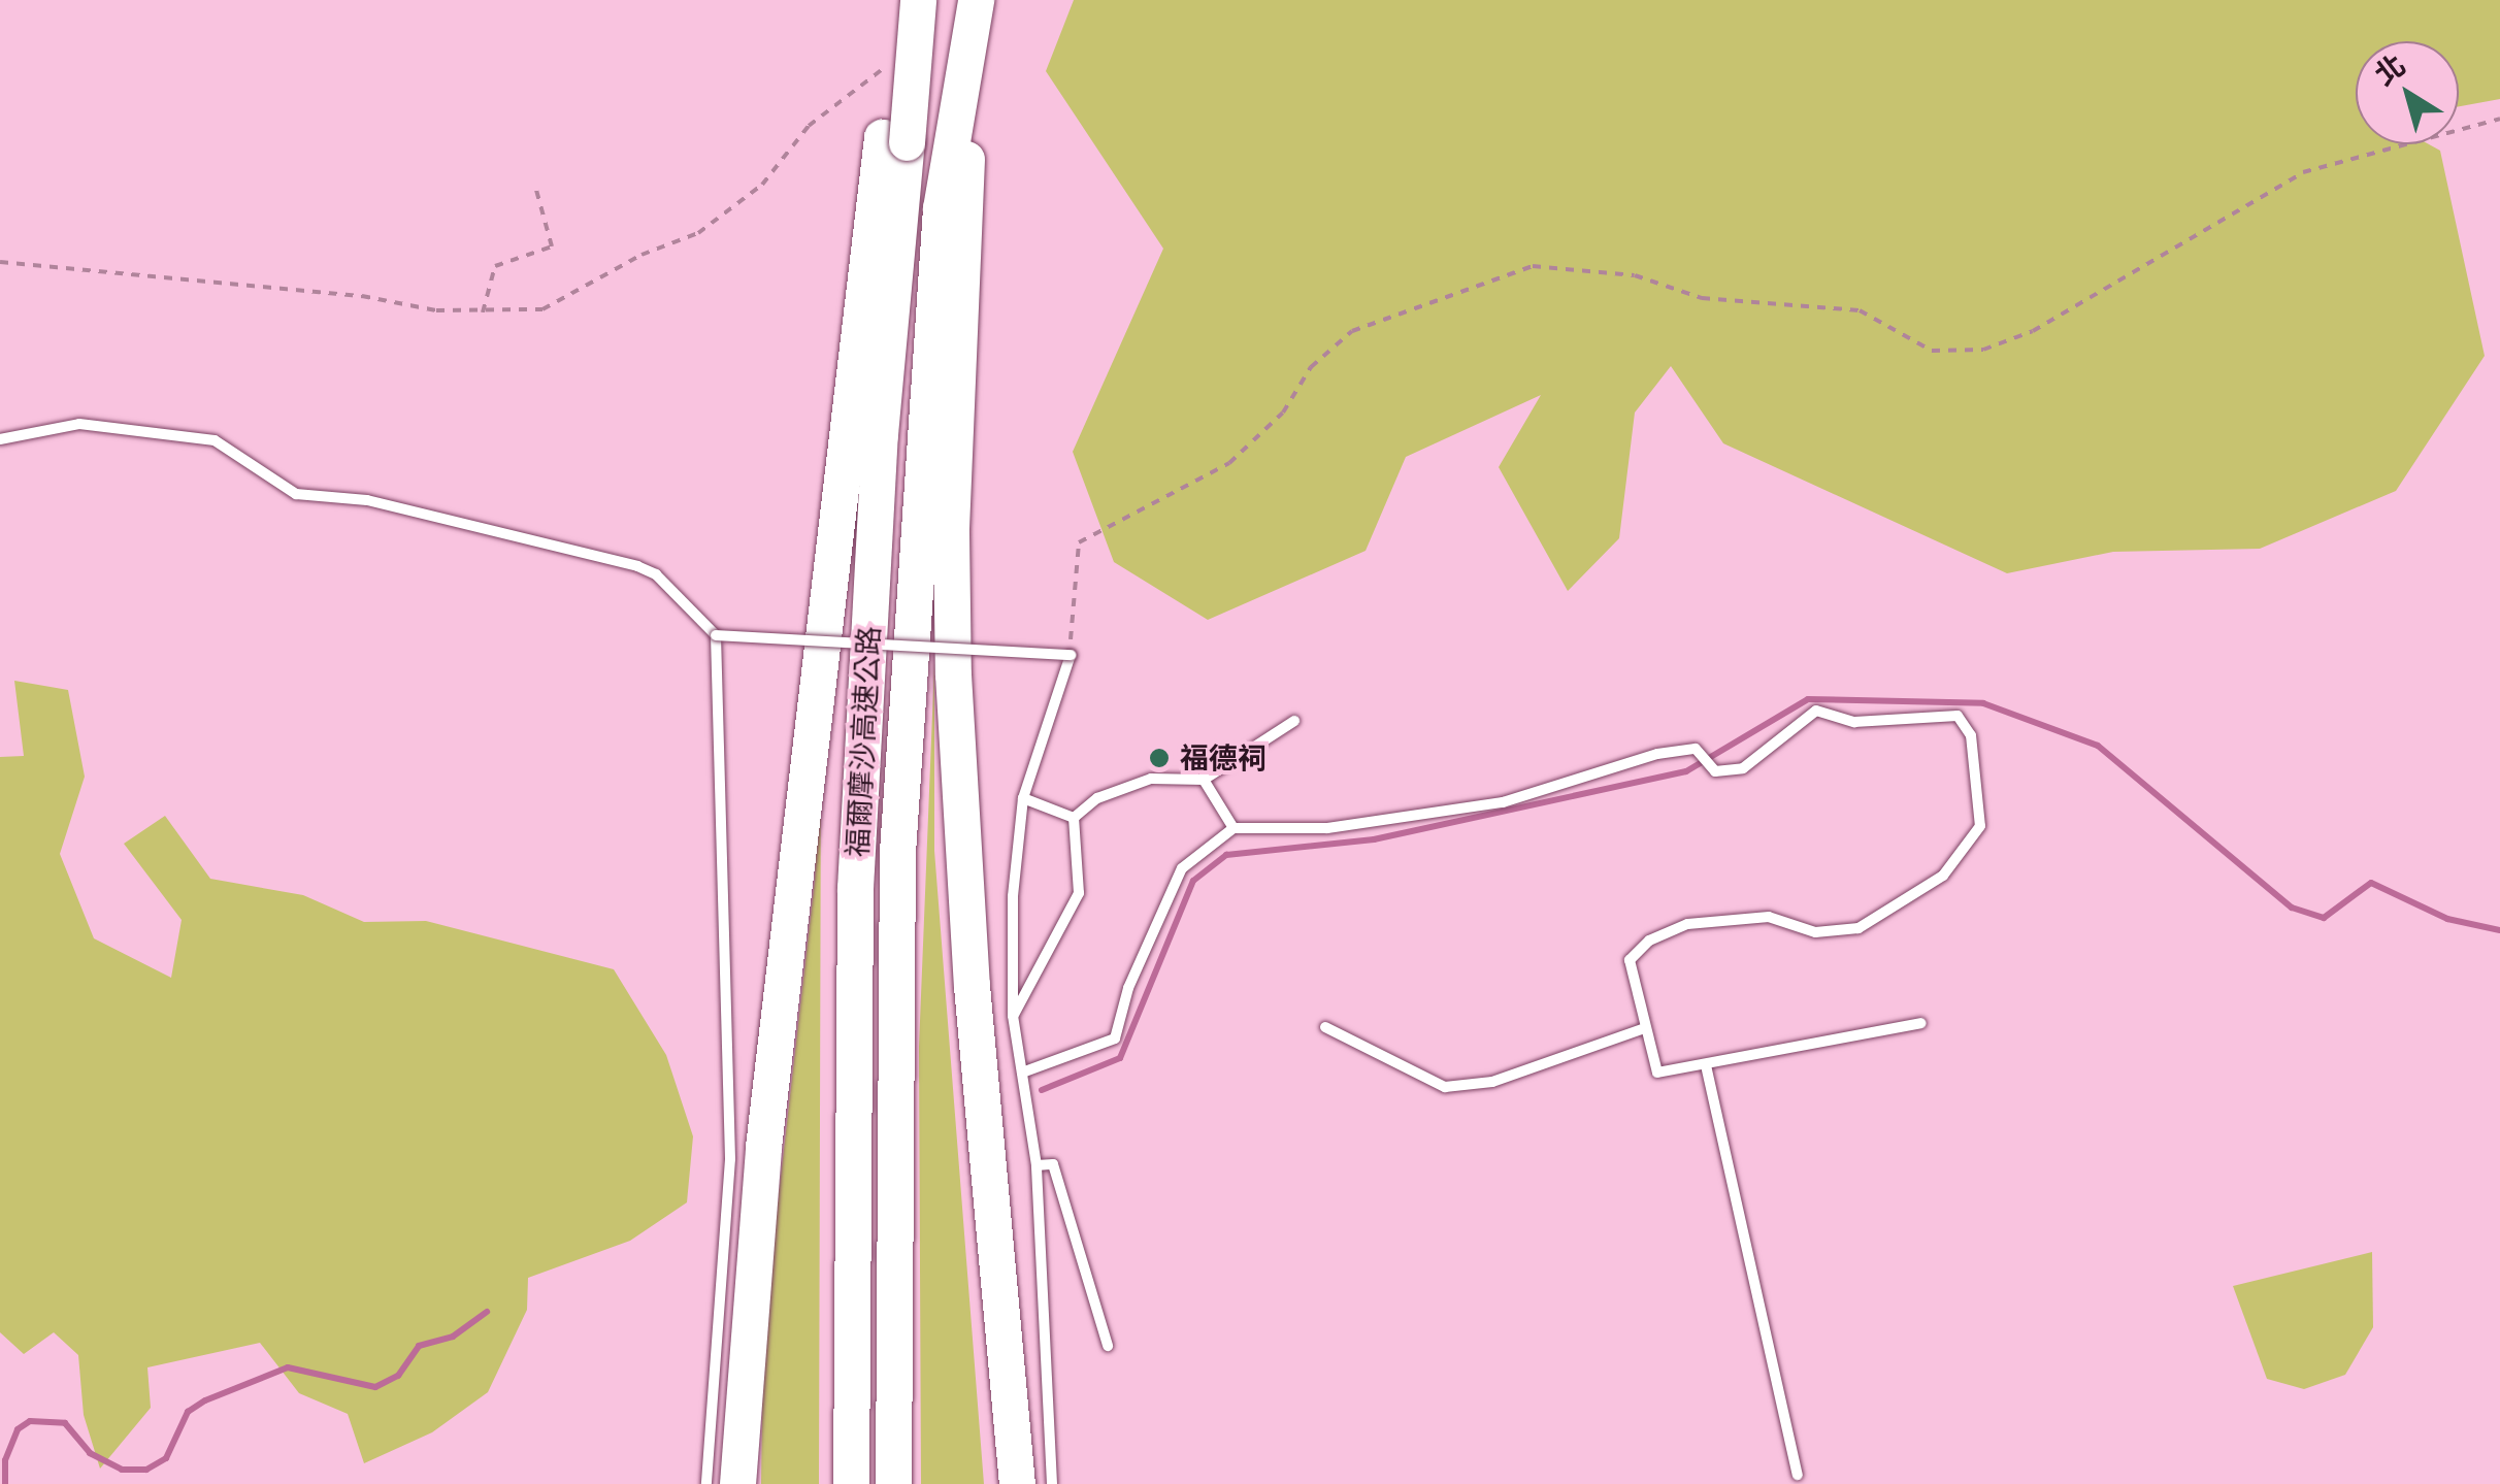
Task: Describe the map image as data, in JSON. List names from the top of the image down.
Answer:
{
  "streets": {
    "highway": ["福爾摩沙高速公路"]
  },
  "places": ["福德祠"],
  "north": "top left"
}
